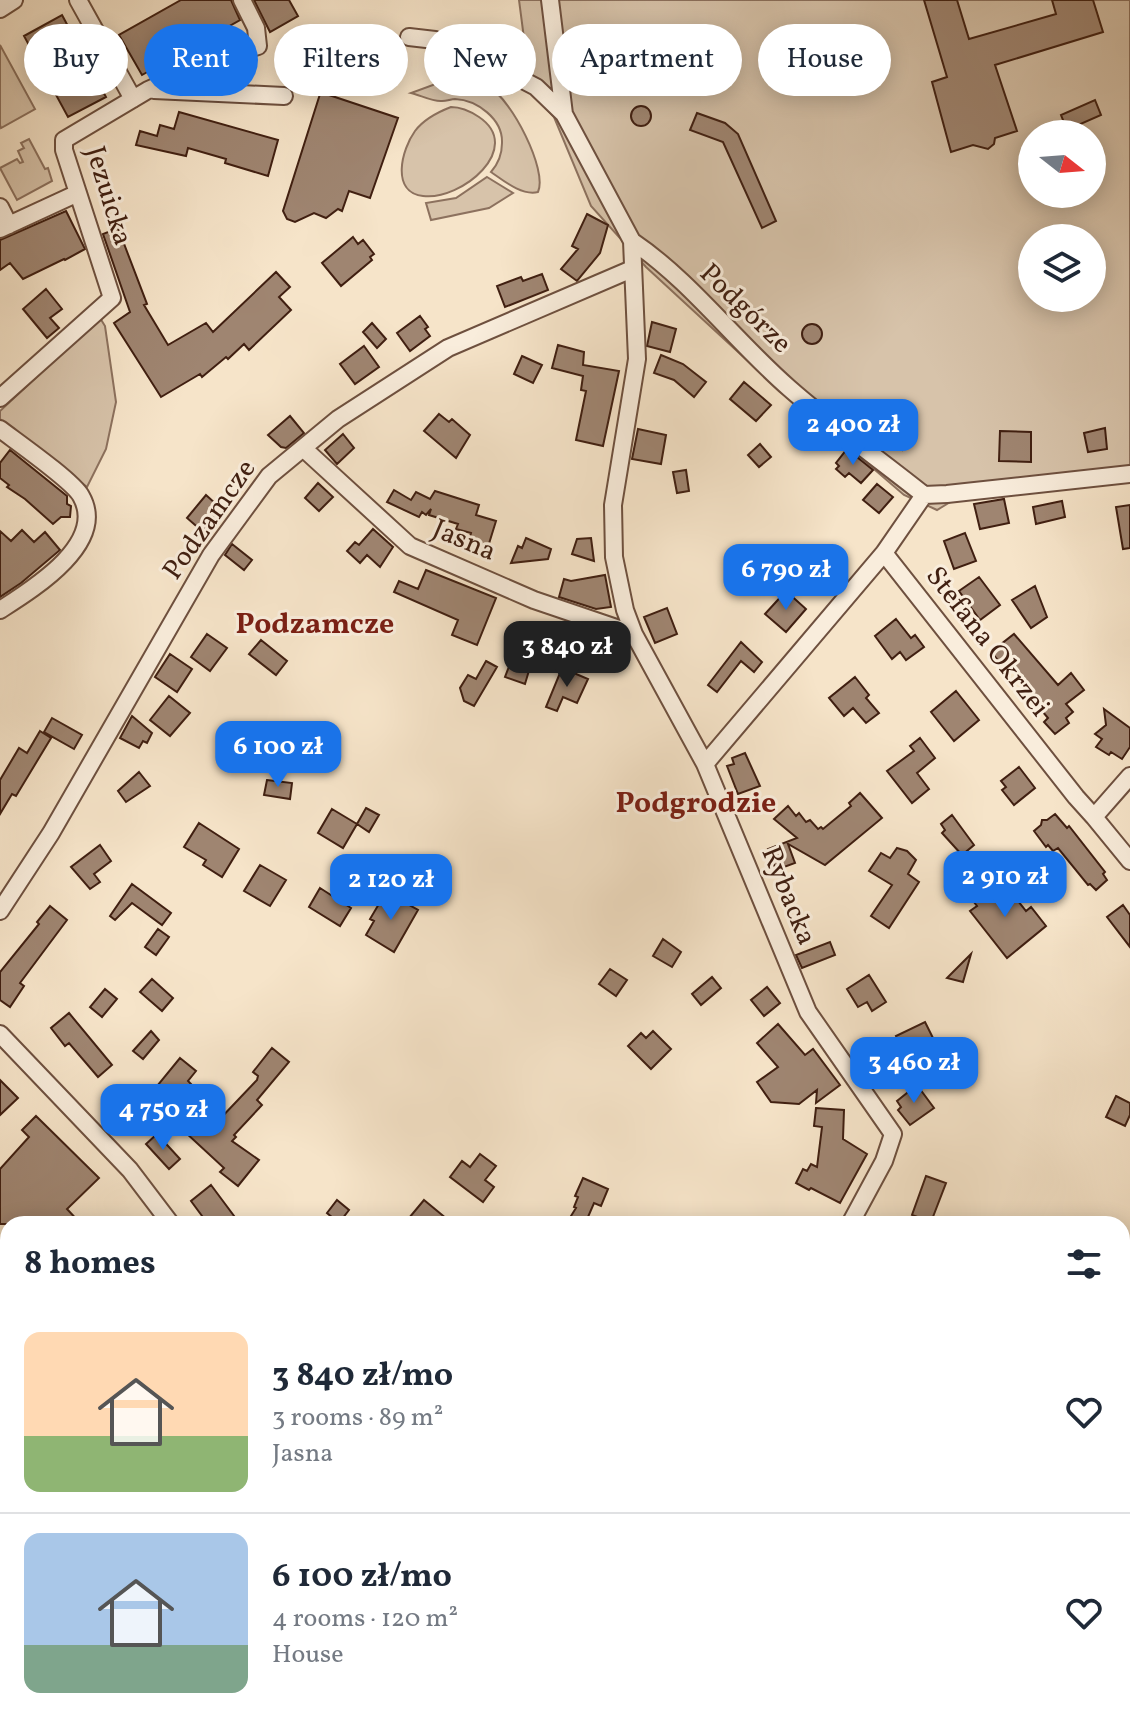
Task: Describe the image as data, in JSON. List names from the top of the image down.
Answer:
{
  "streets": {
    "street": [
      "Jezuicka",
      "Podgórze",
      "Podzamcze",
      "Jasna",
      "Stefana Okrzei",
      "Rybacka"
    ]
  },
  "crossings": [
    ["Podgórze", "Rybacka"],
    ["Podzamcze", "Jasna"],
    ["Podzamcze", "Rybacka"],
    ["Jasna", "Rybacka"]
  ],
  "districts": ["Podzamcze", "Podgrodzie"],
  "north": "right",
  "page": {
    "chip": [
      "Buy",
      "Rent",
      "Filters",
      "New",
      "Apartment",
      "House"
    ],
    "price": [
      "2 400 zł",
      "6 790 zł",
      "3 840 zł",
      "6 100 zł",
      "2 910 zł",
      "2 120 zł",
      "3 460 zł",
      "4 750 zł"
    ],
    "heading": "8 homes",
    "list": [
      {
        "name": "3 840 zł/mo",
        "note": "3 rooms · 89 m² · Jasna"
      },
      {
        "name": "6 100 zł/mo",
        "note": "4 rooms · 120 m² · House"
      }
    ]
  }
}
